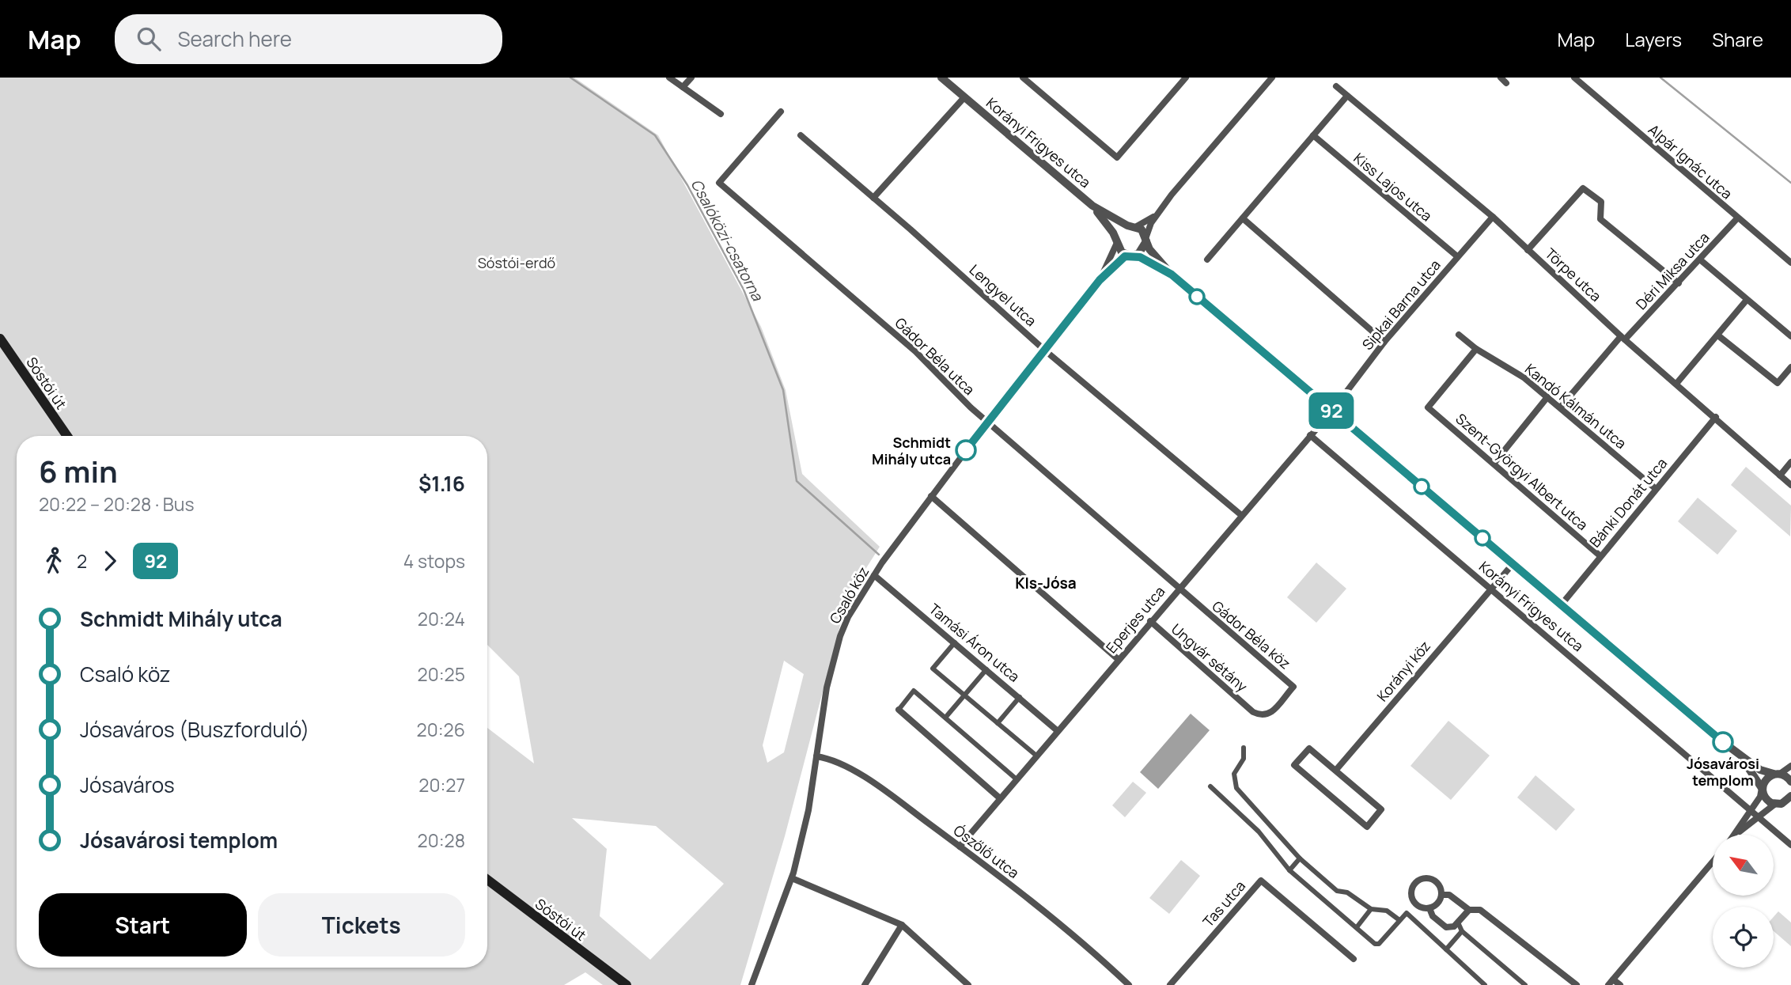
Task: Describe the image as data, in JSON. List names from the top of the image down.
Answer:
{
  "streets": {
    "main road": ["Sóstói út"],
    "street": [
      "Korányi Frigyes utca",
      "Alpár Ignác utca",
      "Kiss Lajos utca",
      "Déri Miksa utca",
      "Törpe utca",
      "Lengyel utca",
      "Sipkai Barna utca",
      "Gádor Béla utca",
      "Kandó Kálmán utca",
      "Szent-Györgyi Albert utca",
      "Bánki Donát utca",
      "Csaló köz",
      "Eperjes utca",
      "Gádor Béla köz",
      "Tamási Áron utca",
      "Ungvár sétány",
      "Korányi köz",
      "Ószőlő utca",
      "Tas utca"
    ]
  },
  "crossings": [
    ["Korányi Frigyes utca", "Sipkai Barna utca"],
    ["Korányi Frigyes utca", "Bánki Donát utca"],
    ["Korányi Frigyes utca", "Csaló köz"],
    ["Korányi Frigyes utca", "Eperjes utca"],
    ["Korányi Frigyes utca", "Korányi köz"],
    ["Alpár Ignác utca", "Déri Miksa utca"],
    ["Kiss Lajos utca", "Sipkai Barna utca"],
    ["Déri Miksa utca", "Törpe utca"],
    ["Déri Miksa utca", "Kandó Kálmán utca"],
    ["Törpe utca", "Sipkai Barna utca"],
    ["Törpe utca", "Bánki Donát utca"],
    ["Lengyel utca", "Csaló köz"],
    ["Lengyel utca", "Eperjes utca"],
    ["Sipkai Barna utca", "Eperjes utca"],
    ["Gádor Béla utca", "Csaló köz"],
    ["Gádor Béla utca", "Eperjes utca"],
    ["Gádor Béla utca", "Gádor Béla köz"],
    ["Kandó Kálmán utca", "Szent-Györgyi Albert utca"],
    ["Kandó Kálmán utca", "Bánki Donát utca"],
    ["Szent-Györgyi Albert utca", "Bánki Donát utca"],
    ["Csaló köz", "Tamási Áron utca"],
    ["Csaló köz", "Ószőlő utca"],
    ["Eperjes utca", "Gádor Béla köz"],
    ["Eperjes utca", "Tamási Áron utca"],
    ["Eperjes utca", "Ungvár sétány"],
    ["Eperjes utca", "Ószőlő utca"],
    ["Gádor Béla köz", "Ungvár sétány"]
  ],
  "districts": ["KIs-Jósa"],
  "water": ["Csalóközi-csatorna"],
  "parks": ["Sóstói-erdő"],
  "places": ["Schmidt Mihály utca", "Jósavárosi templom"],
  "lines": ["bus line 92"],
  "north": "top left",
  "page": {
    "header": "Map",
    "search": "Search here",
    "nav": ["Map", "Layers", "Share"],
    "on_map": "92",
    "heading": ["6 min", "20:22 – 20:28 · Bus", "$1.16"],
    "legs": ["2", "92", "4 stops"],
    "list": [
      {
        "name": "Schmidt Mihály utca",
        "value": "20:24"
      },
      {
        "name": "Csaló köz",
        "value": "20:25"
      },
      {
        "name": "Jósaváros (Buszforduló)",
        "value": "20:26"
      },
      {
        "name": "Jósaváros",
        "value": "20:27"
      },
      {
        "name": "Jósavárosi templom",
        "value": "20:28"
      }
    ],
    "buttons": ["Start", "Tickets"]
  }
}
